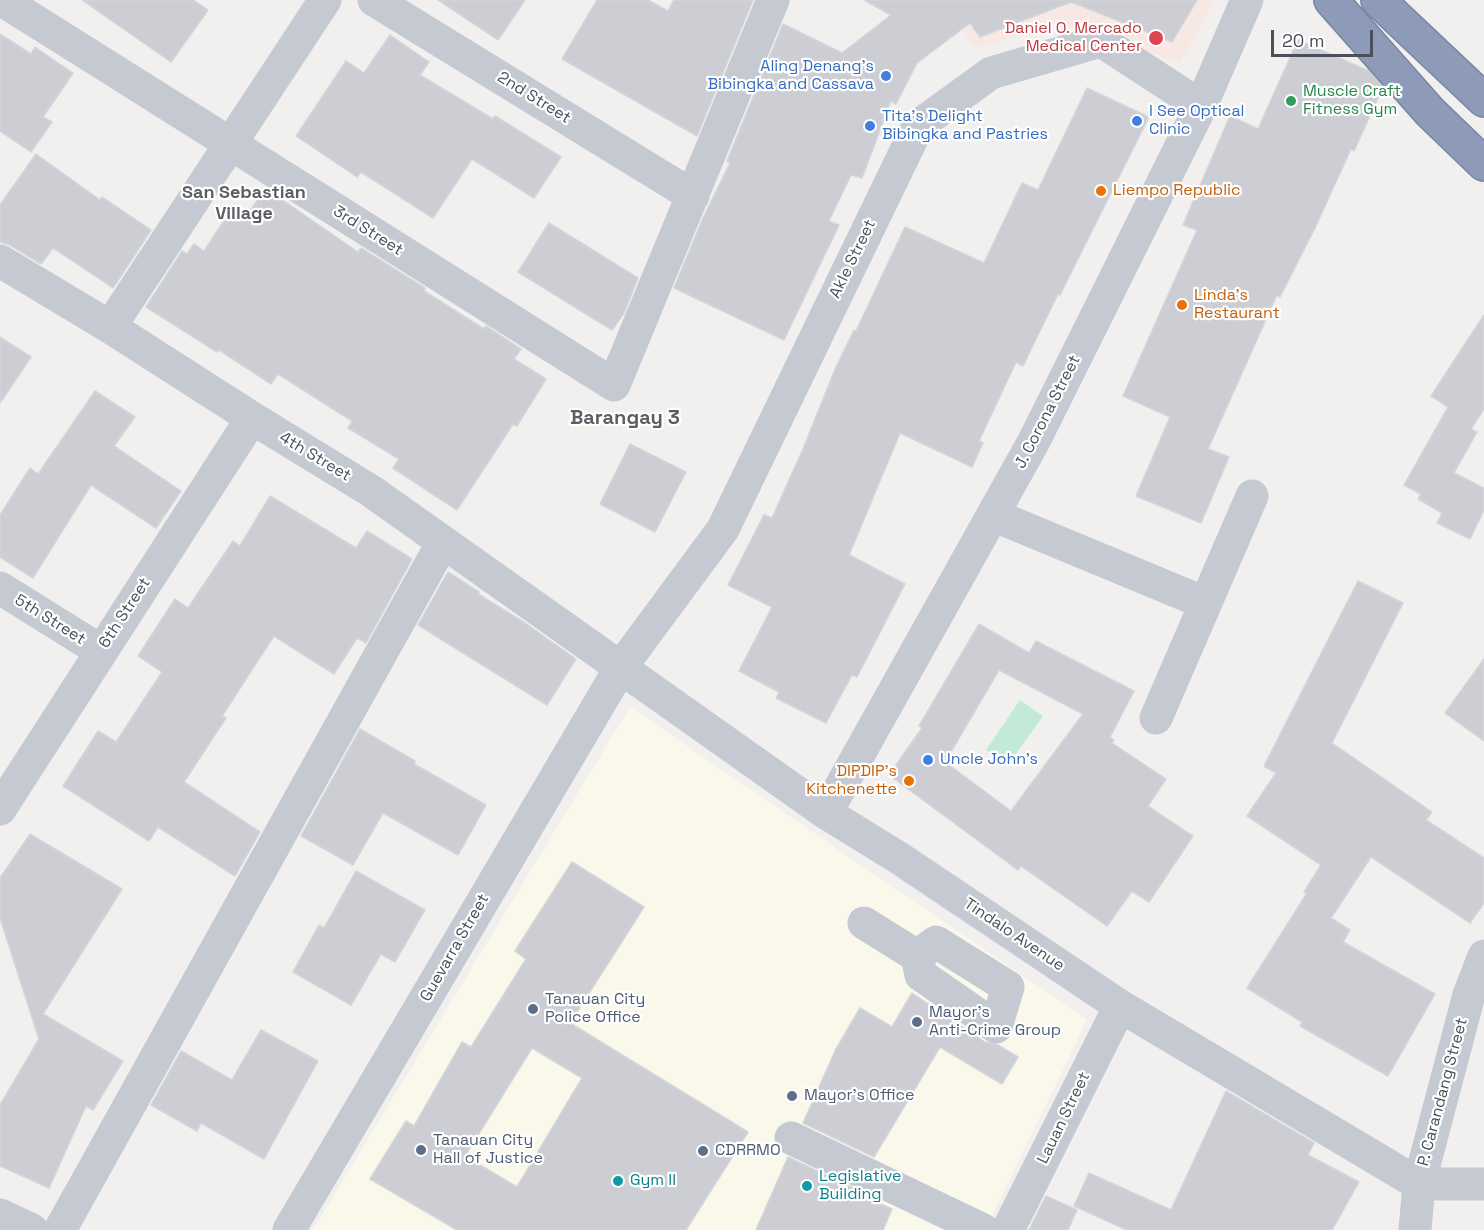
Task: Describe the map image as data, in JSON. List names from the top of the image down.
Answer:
{
  "streets": {
    "street": [
      "2nd Street",
      "3rd Street",
      "Akle Street",
      "J. Corona Street",
      "4th Street",
      "6th Street",
      "5th Street",
      "Tindalo Avenue",
      "Guevarra Street",
      "P. Carandang Street",
      "Lauan Street"
    ]
  },
  "crossings": [
    ["2nd Street", "3rd Street"],
    ["Akle Street", "J. Corona Street"],
    ["Akle Street", "4th Street"],
    ["Akle Street", "Tindalo Avenue"],
    ["Akle Street", "Guevarra Street"],
    ["J. Corona Street", "Tindalo Avenue"],
    ["4th Street", "6th Street"],
    ["4th Street", "Tindalo Avenue"],
    ["4th Street", "Guevarra Street"],
    ["6th Street", "5th Street"],
    ["Tindalo Avenue", "Guevarra Street"],
    ["Tindalo Avenue", "P. Carandang Street"],
    ["Tindalo Avenue", "Lauan Street"]
  ],
  "districts": ["San Sebastian Village", "Barangay 3"],
  "places": [
    "Daniel O. Mercado Medical Center",
    "Aling Denang's Bibingka and Cassava",
    "Muscle Craft Fitness Gym",
    "I See Optical Clinic",
    "Tita's Delight Bibingka and Pastries",
    "Liempo Republic",
    "Linda's Restaurant",
    "Uncle John's",
    "DIPDIP’s Kitchenette",
    "Tanauan City Police Office",
    "Mayor's Anti-Crime Group",
    "Mayor's Office",
    "Tanauan City Hall of Justice",
    "CDRRMO",
    "Gym II",
    "Legislative Building"
  ],
  "scale_bar": "20 m"
}
